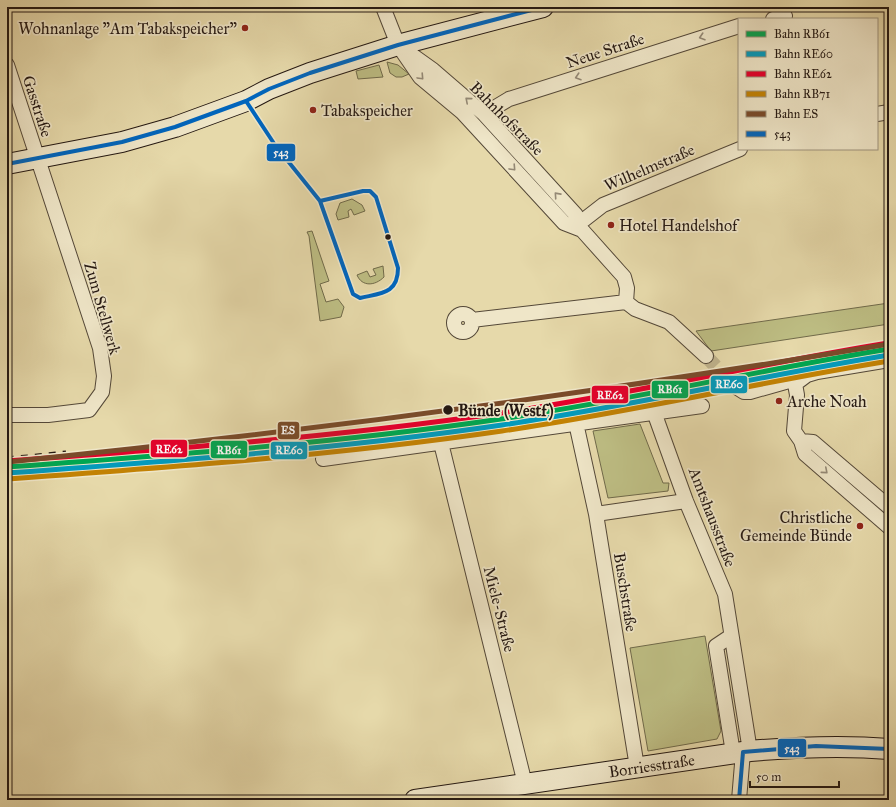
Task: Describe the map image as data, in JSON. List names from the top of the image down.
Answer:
{
  "streets": {
    "main road": ["Borriesstraße"],
    "street": [
      "Neue Straße",
      "Gasstraße",
      "Bahnhofstraße",
      "Wilhelmstraße",
      "Zum Stellwerk",
      "Amtshausstraße",
      "Buschstraße",
      "Miele-Straße"
    ]
  },
  "crossings": [
    ["Neue Straße", "Bahnhofstraße"],
    ["Gasstraße", "Zum Stellwerk"],
    ["Bahnhofstraße", "Wilhelmstraße"],
    ["Amtshausstraße", "Borriesstraße"],
    ["Buschstraße", "Borriesstraße"],
    ["Miele-Straße", "Borriesstraße"]
  ],
  "one_way": ["Neue Straße"],
  "places": [
    "Wohnanlage \"Am Tabakspeicher\"",
    "Tabakspeicher",
    "Hotel Handelshof",
    "Arche Noah",
    "Bünde (Westf)",
    "Christliche Gemeinde Bünde"
  ],
  "lines": [
    "transit line 543",
    "rail line RE62",
    "rail line ES",
    "rail line RB61",
    "rail line RE60",
    "rail line RB71"
  ],
  "legend": [
    "Bahn RB61",
    "Bahn RE60",
    "Bahn RE62",
    "Bahn RB71",
    "Bahn ES",
    "543"
  ],
  "scale_bar": "50 m"
}
